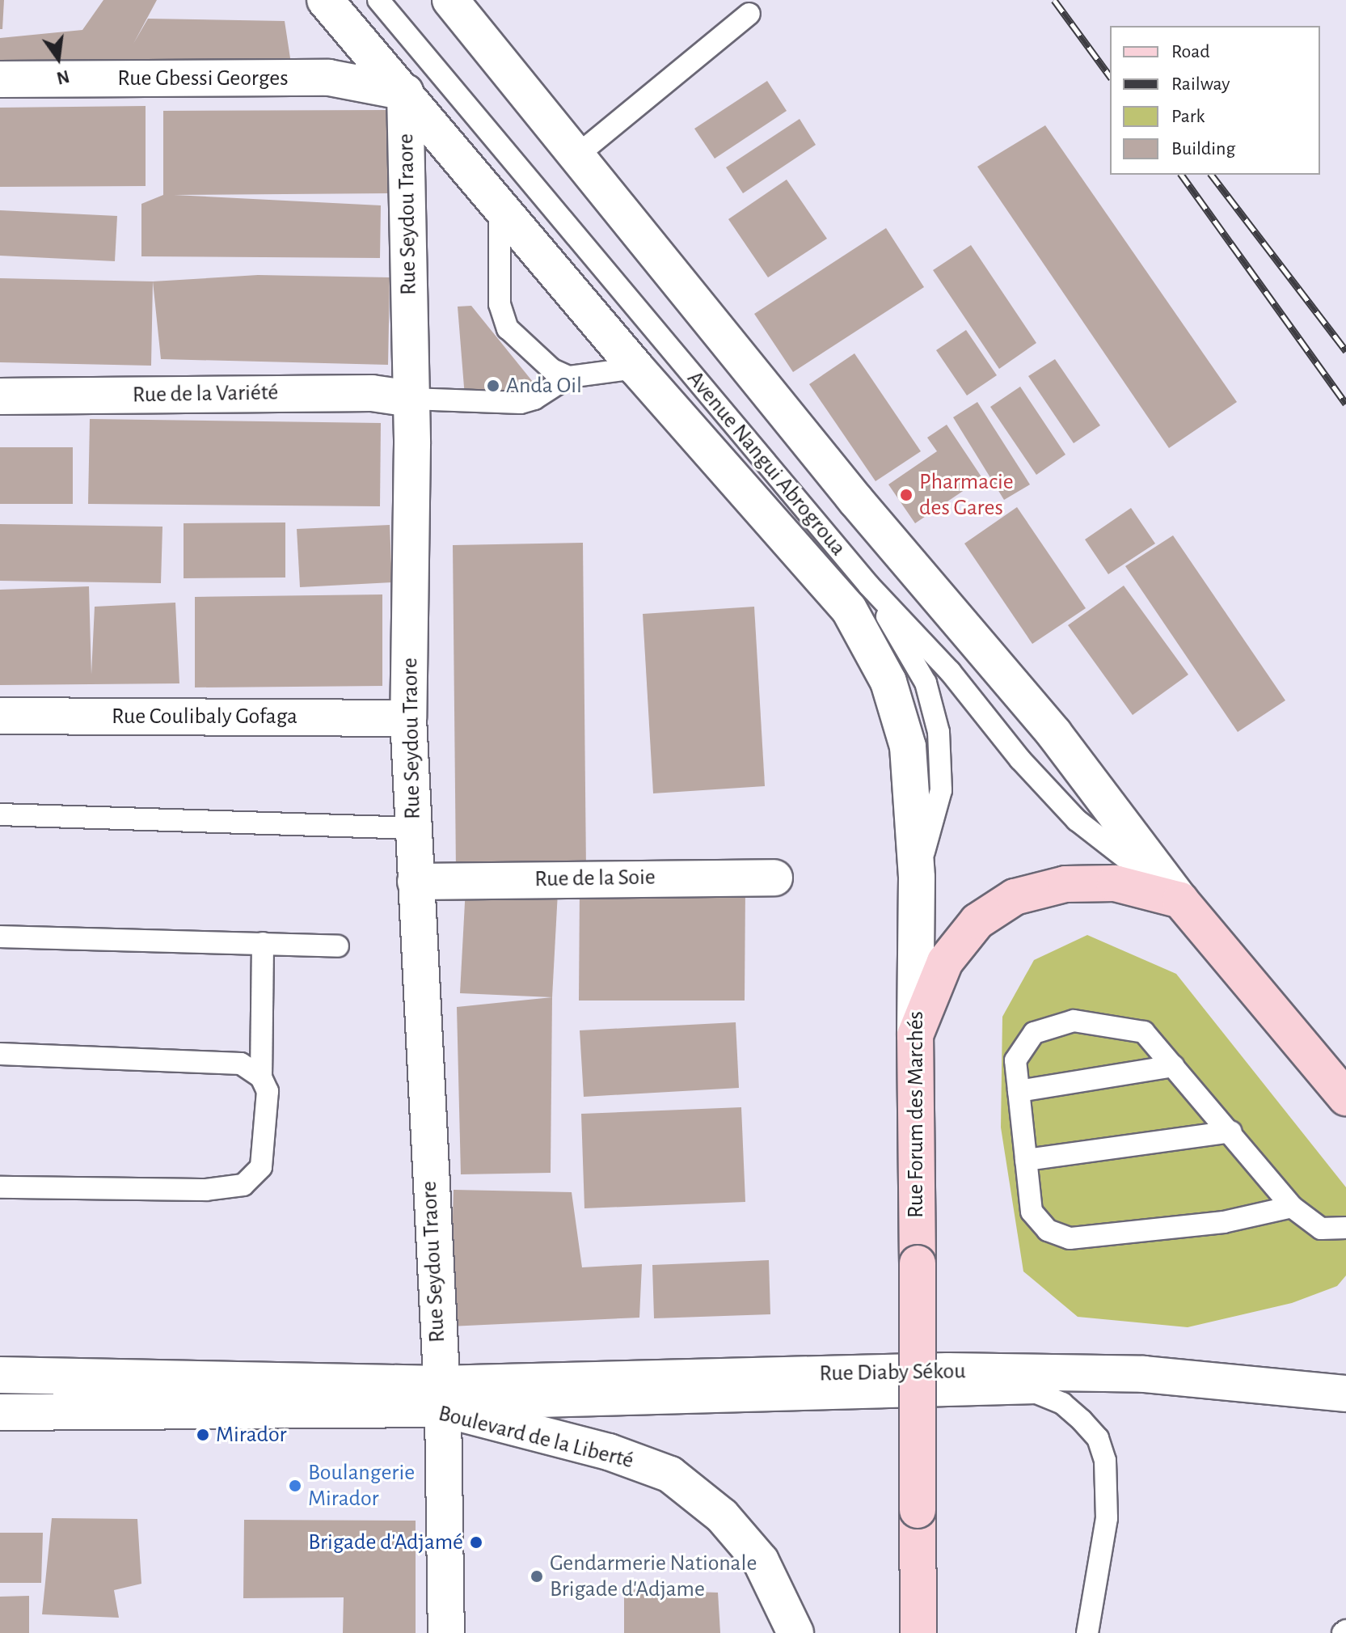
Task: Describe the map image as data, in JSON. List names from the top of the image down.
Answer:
{
  "streets": {
    "main road": ["Avenue Nangui Abrogroua", "Rue Forum des Marchés"],
    "street": [
      "Rue Gbessi Georges",
      "Rue Seydou Traore",
      "Rue de la Variété",
      "Rue Coulibaly Gofaga",
      "Rue de la Soie",
      "Rue Diaby Sékou",
      "Boulevard de la Liberté"
    ]
  },
  "crossings": [
    ["Rue Gbessi Georges", "Rue Seydou Traore"],
    ["Rue Gbessi Georges", "Avenue Nangui Abrogroua"],
    ["Rue Seydou Traore", "Rue de la Variété"],
    ["Rue Seydou Traore", "Avenue Nangui Abrogroua"],
    ["Rue Seydou Traore", "Rue Coulibaly Gofaga"],
    ["Rue Seydou Traore", "Rue de la Soie"],
    ["Rue Seydou Traore", "Rue Diaby Sékou"],
    ["Rue Seydou Traore", "Boulevard de la Liberté"],
    ["Avenue Nangui Abrogroua", "Rue Forum des Marchés"],
    ["Rue Diaby Sékou", "Boulevard de la Liberté"]
  ],
  "places": [
    "Anda Oil",
    "Pharmacie des Gares",
    "Mirador",
    "Boulangerie Mirador",
    "Brigade d'Adjamé",
    "Gendarmerie Nationale Brigade d'Adjame"
  ],
  "legend": [
    "Road",
    "Railway",
    "Park",
    "Building"
  ],
  "north": "bottom"
}
